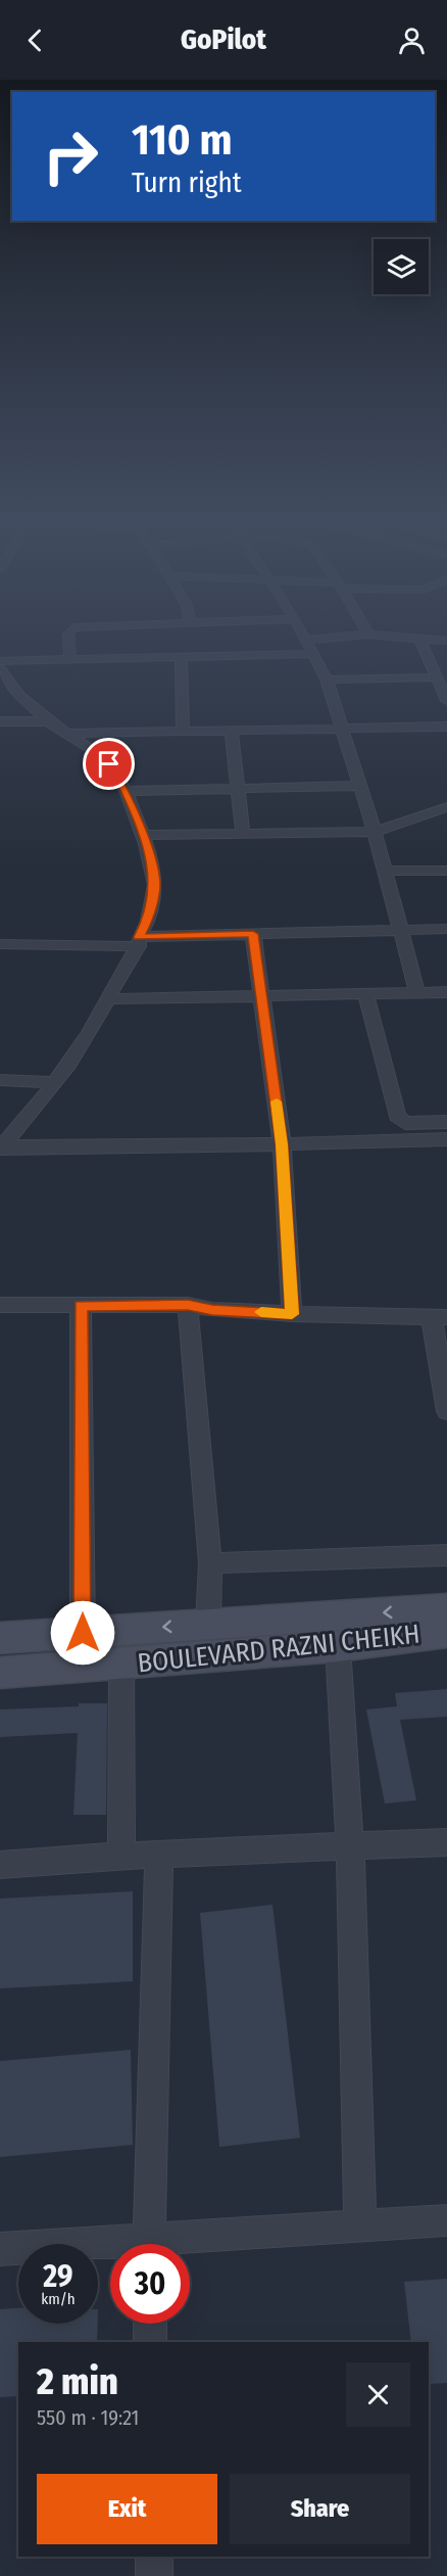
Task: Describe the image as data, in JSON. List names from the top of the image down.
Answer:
{
  "streets": {
    "main road": ["BOULEVARD RAZNI CHEIKH"]
  },
  "page": {
    "header": "GoPilot",
    "turn": ["110 m", "Turn right"],
    "speed": "29 km/h",
    "limit": "30",
    "heading": ["2 min", "550 m · 19:21"],
    "buttons": ["Exit", "Share"]
  }
}
